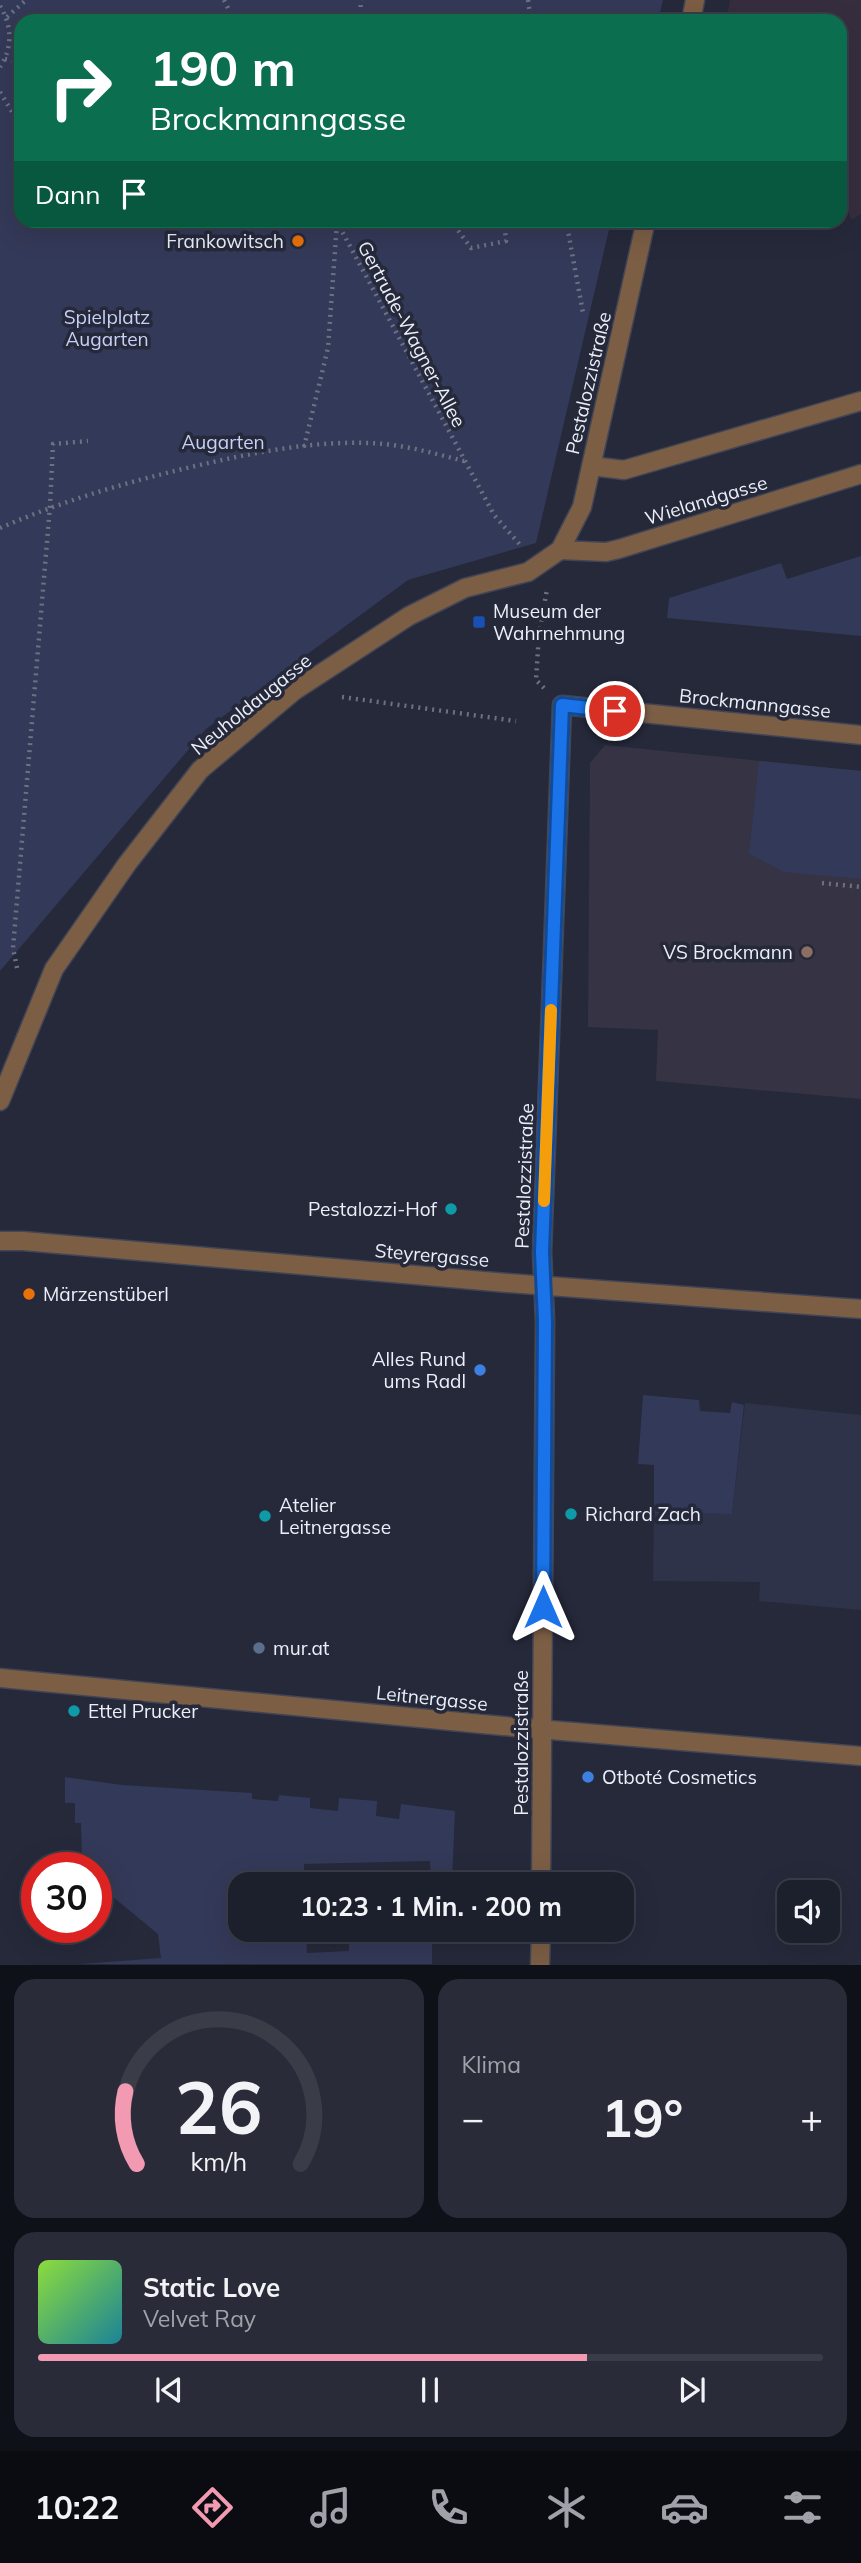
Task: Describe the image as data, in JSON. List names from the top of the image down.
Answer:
{
  "streets": {
    "street": [
      "Pestalozzistraße",
      "Wielandgasse",
      "Brockmanngasse",
      "Neuholdaugasse",
      "Steyrergasse",
      "Leitnergasse"
    ],
    "path": ["Gertrude-Wagner-Allee"]
  },
  "crossings": [
    ["Pestalozzistraße", "Wielandgasse"],
    ["Pestalozzistraße", "Brockmanngasse"],
    ["Pestalozzistraße", "Neuholdaugasse"],
    ["Pestalozzistraße", "Steyrergasse"],
    ["Pestalozzistraße", "Leitnergasse"],
    ["Wielandgasse", "Neuholdaugasse"]
  ],
  "parks": ["Spielplatz Augarten", "Augarten"],
  "places": {
    "other": [
      "Frankowitsch",
      "VS Brockmann",
      "Pestalozzi-Hof",
      "Märzenstüberl",
      "Alles Rund ums Radl",
      "Richard Zach",
      "Atelier Leitnergasse",
      "mur.at",
      "Ettel Prucker",
      "Otboté Cosmetics"
    ],
    "transit": ["Museum der Wahrnehmung"]
  },
  "page": {
    "turn": ["190 m", "Brockmanngasse"],
    "then": "Dann",
    "limit": "30",
    "trip": "10:23 · 1 Min. · 200 m",
    "tile": "Klima",
    "heat": ["−", "19°", "+"],
    "song": ["Static Love", "Velvet Ray"],
    "tabs": "10:22",
    "gauge": ["26", "km/h"]
  }
}
